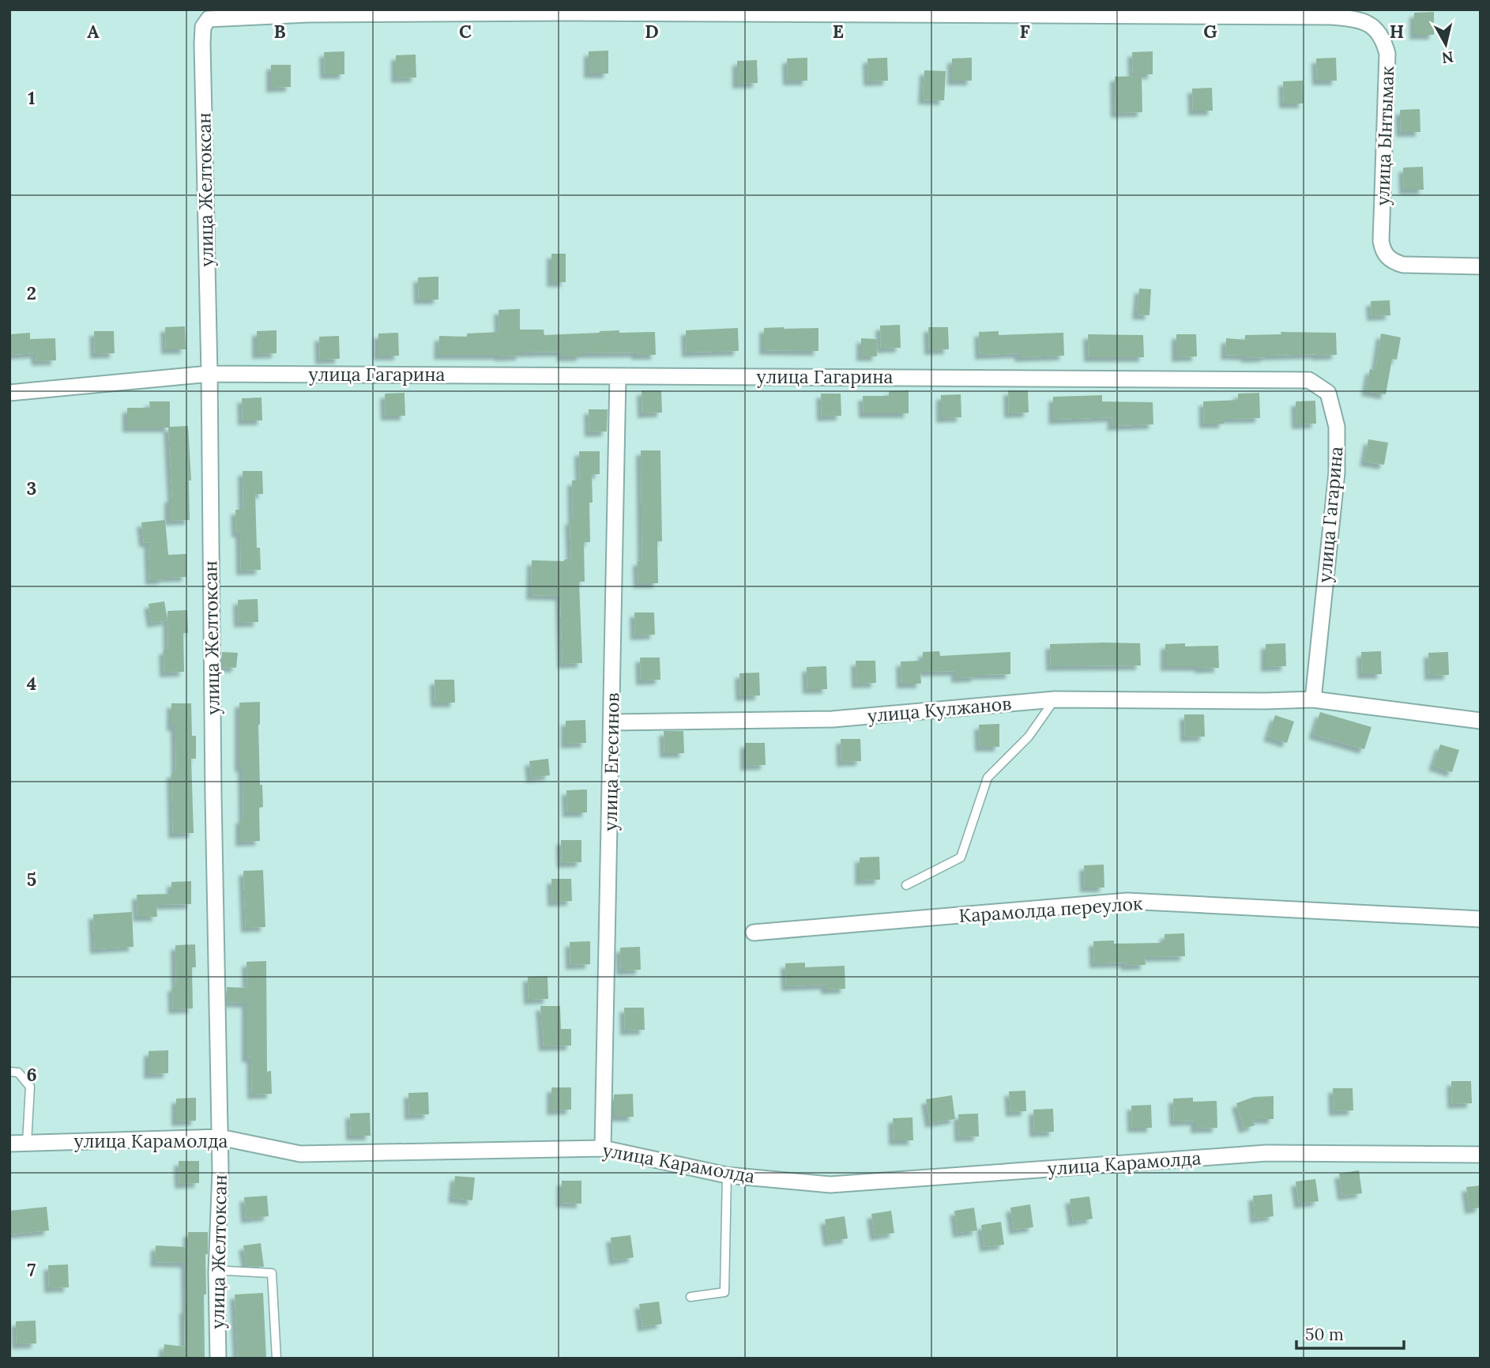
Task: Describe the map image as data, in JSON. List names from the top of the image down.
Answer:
{
  "streets": {
    "street": [
      "улица Ынтымак",
      "улица Желтоксан",
      "улица Гагарина",
      "улица Кулжанов",
      "улица Егесинов",
      "Карамолда переулок",
      "улица Карамолда"
    ]
  },
  "crossings": [
    ["улица Ынтымак", "улица Желтоксан"],
    ["улица Желтоксан", "улица Гагарина"],
    ["улица Желтоксан", "улица Карамолда"],
    ["улица Гагарина", "улица Кулжанов"],
    ["улица Гагарина", "улица Егесинов"],
    ["улица Кулжанов", "улица Егесинов"],
    ["улица Егесинов", "улица Карамолда"]
  ],
  "scale_bar": "50 m",
  "north": "bottom",
  "grid": {
    "columns": [
      "A",
      "B",
      "C",
      "D",
      "E",
      "F",
      "G",
      "H"
    ],
    "rows": [
      "1",
      "2",
      "3",
      "4",
      "5",
      "6",
      "7"
    ]
  }
}
